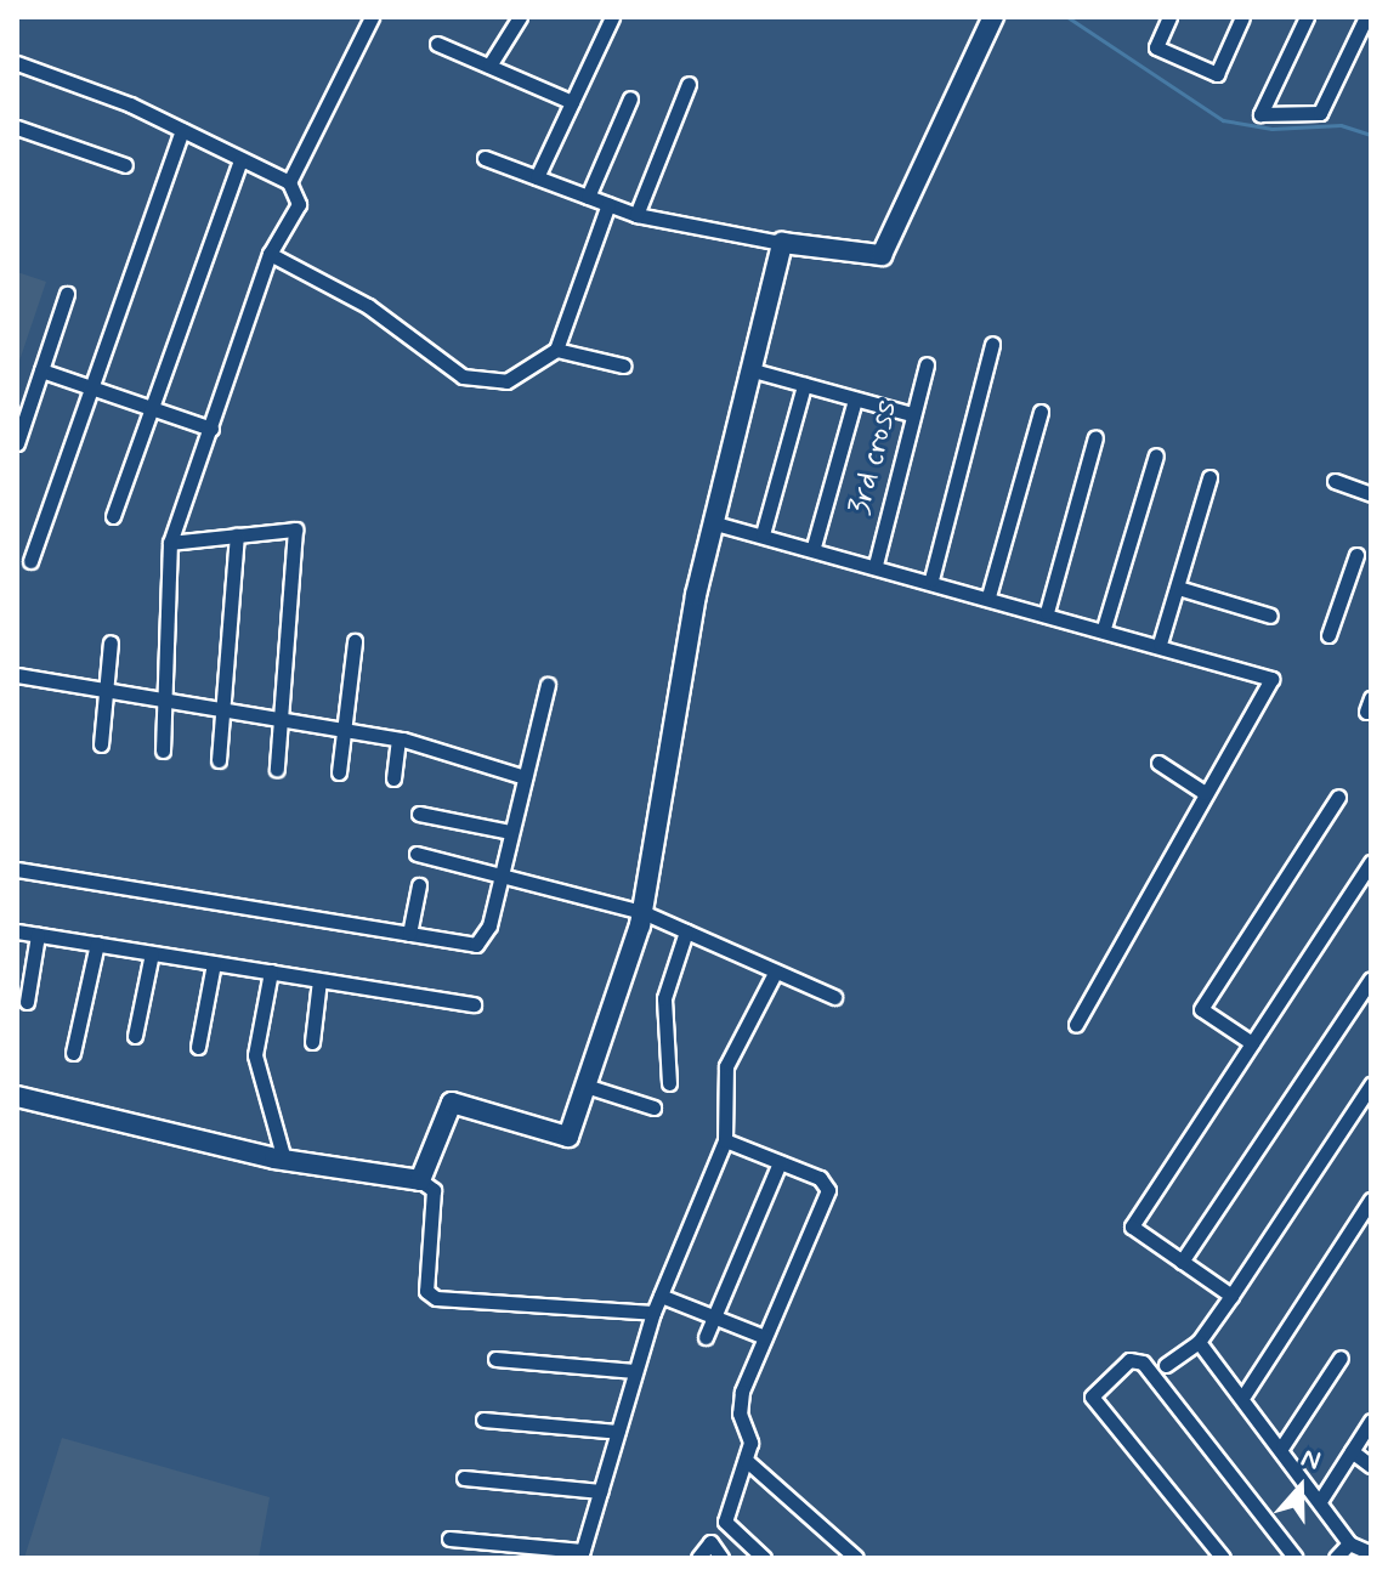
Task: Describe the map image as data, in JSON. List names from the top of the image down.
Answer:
{
  "streets": {
    "street": ["3rd cross"]
  },
  "north": "top"
}
